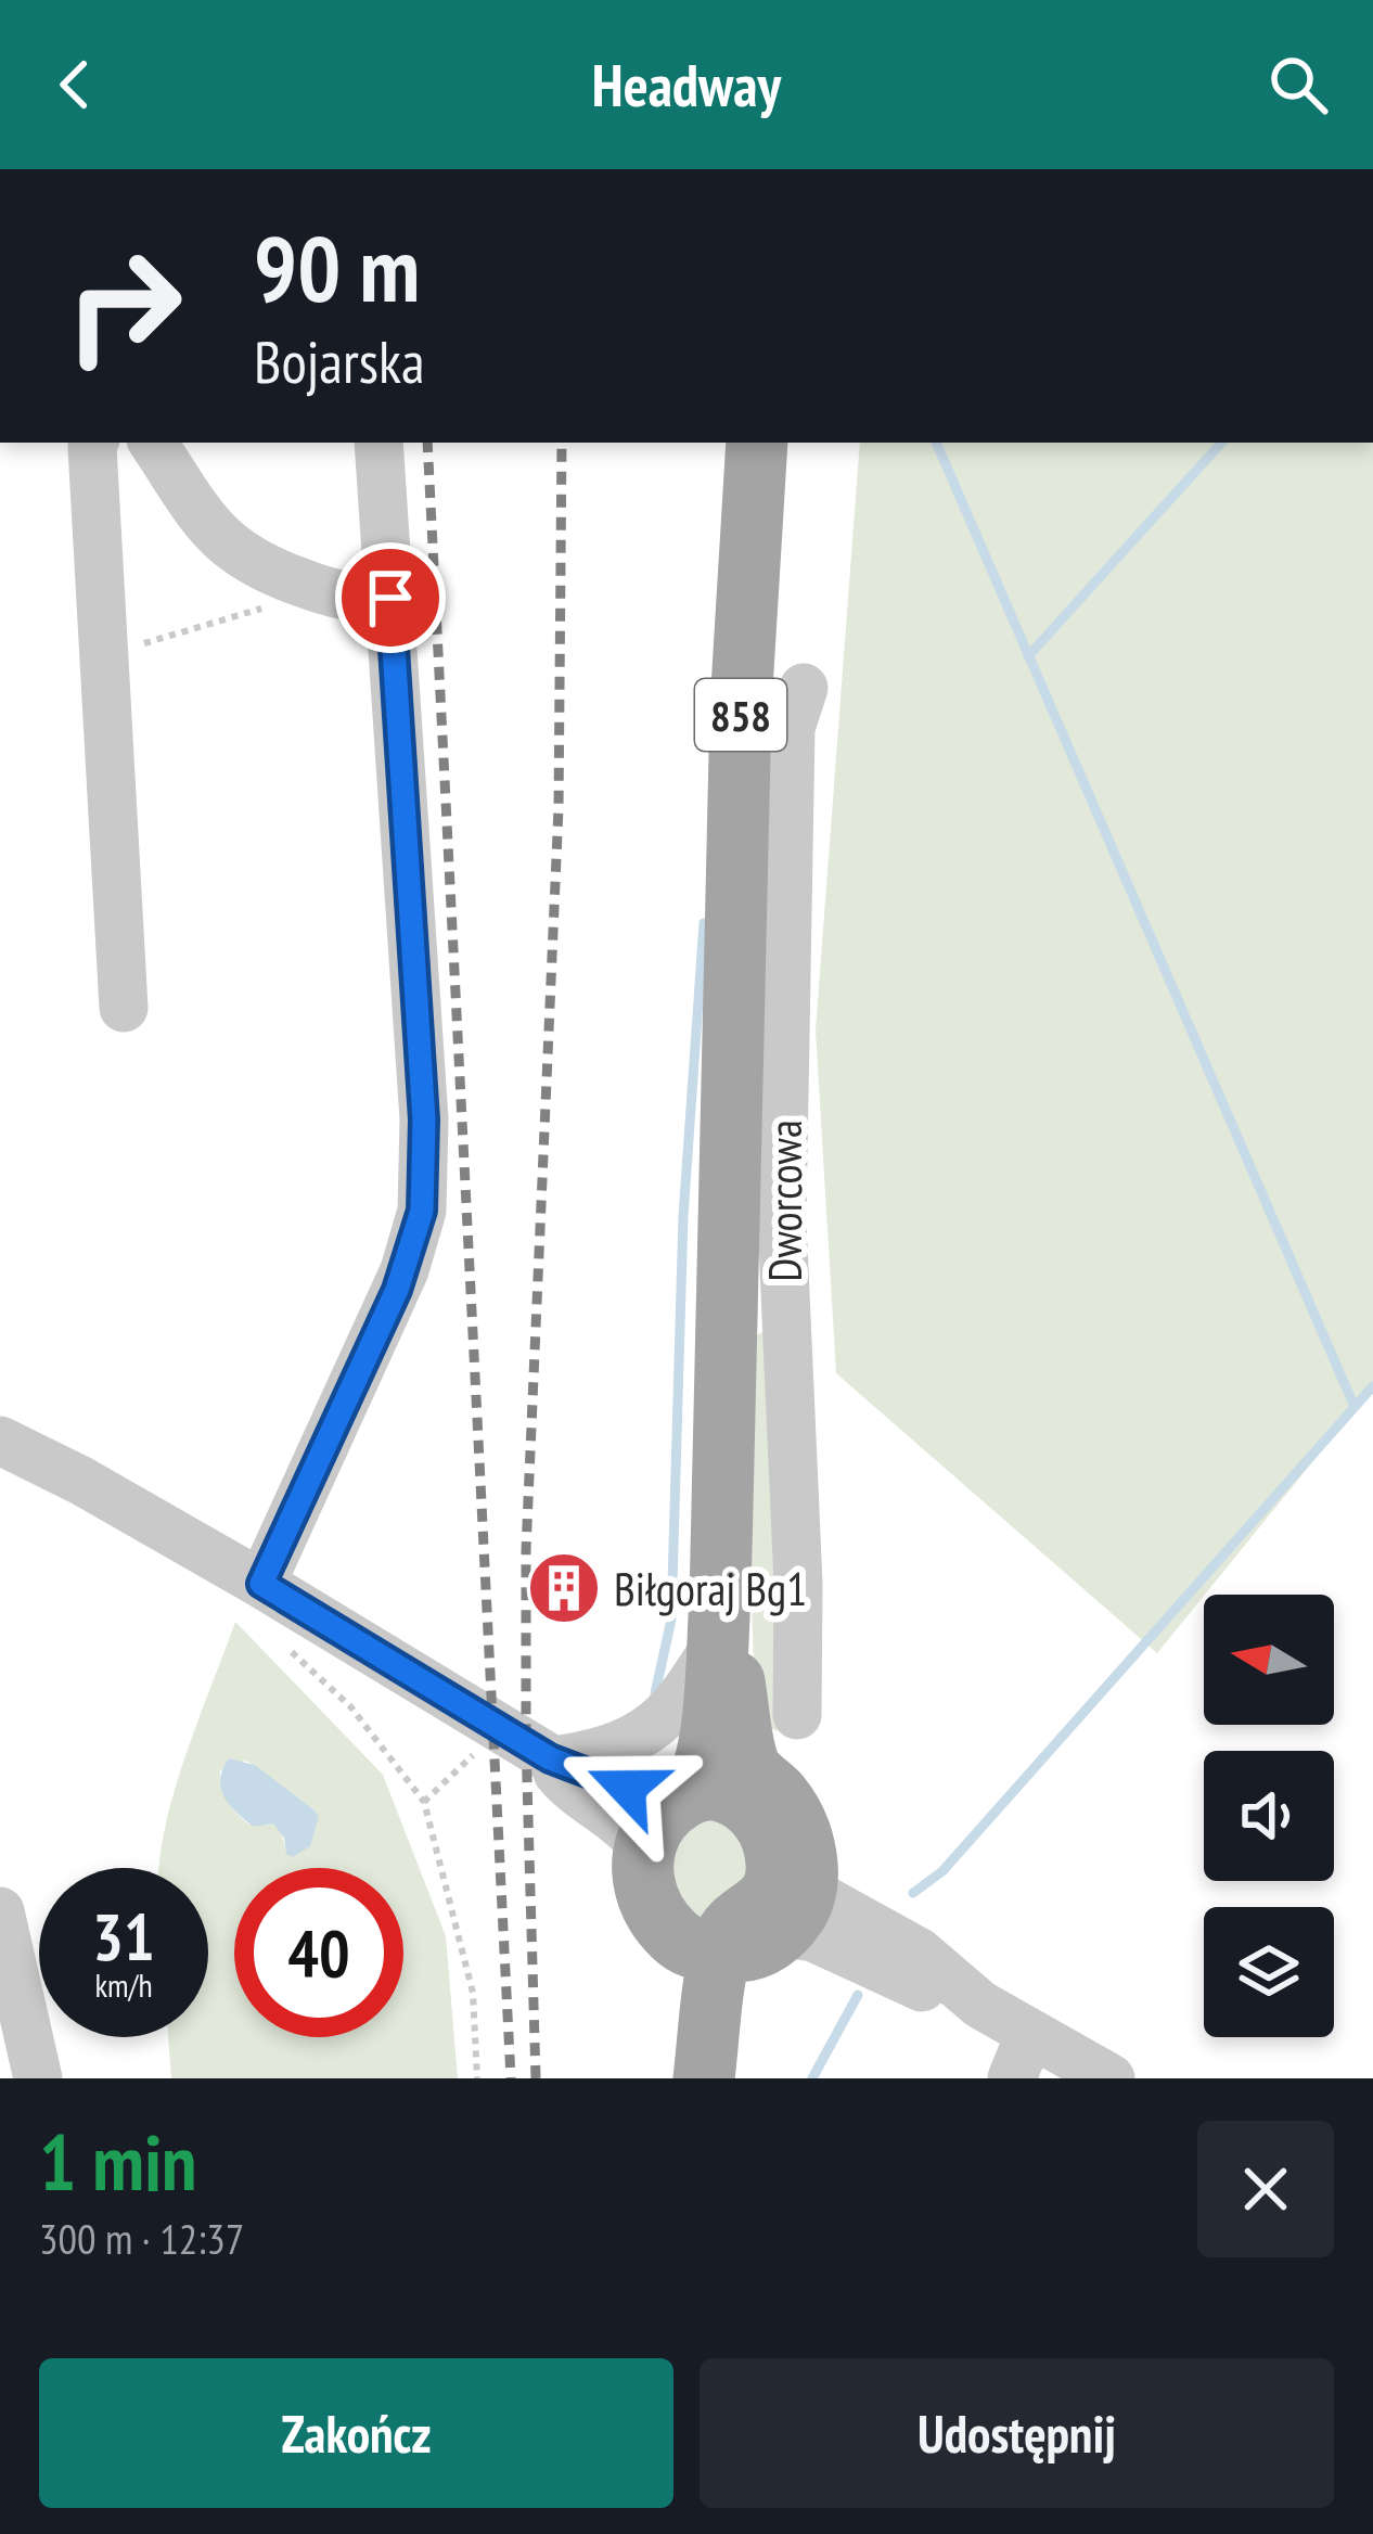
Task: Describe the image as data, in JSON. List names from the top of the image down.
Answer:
{
  "streets": {
    "main road": ["858"],
    "street": ["Dworcowa"]
  },
  "crossings": [
    ["858", "Dworcowa"]
  ],
  "places": {
    "building": ["Biłgoraj Bg1"]
  },
  "north": "left",
  "page": {
    "header": "Headway",
    "turn": ["90 m", "Bojarska"],
    "speed": "31 km/h",
    "limit": "40",
    "heading": ["1 min", "300 m · 12:37"],
    "buttons": ["Zakończ", "Udostępnij"]
  }
}
